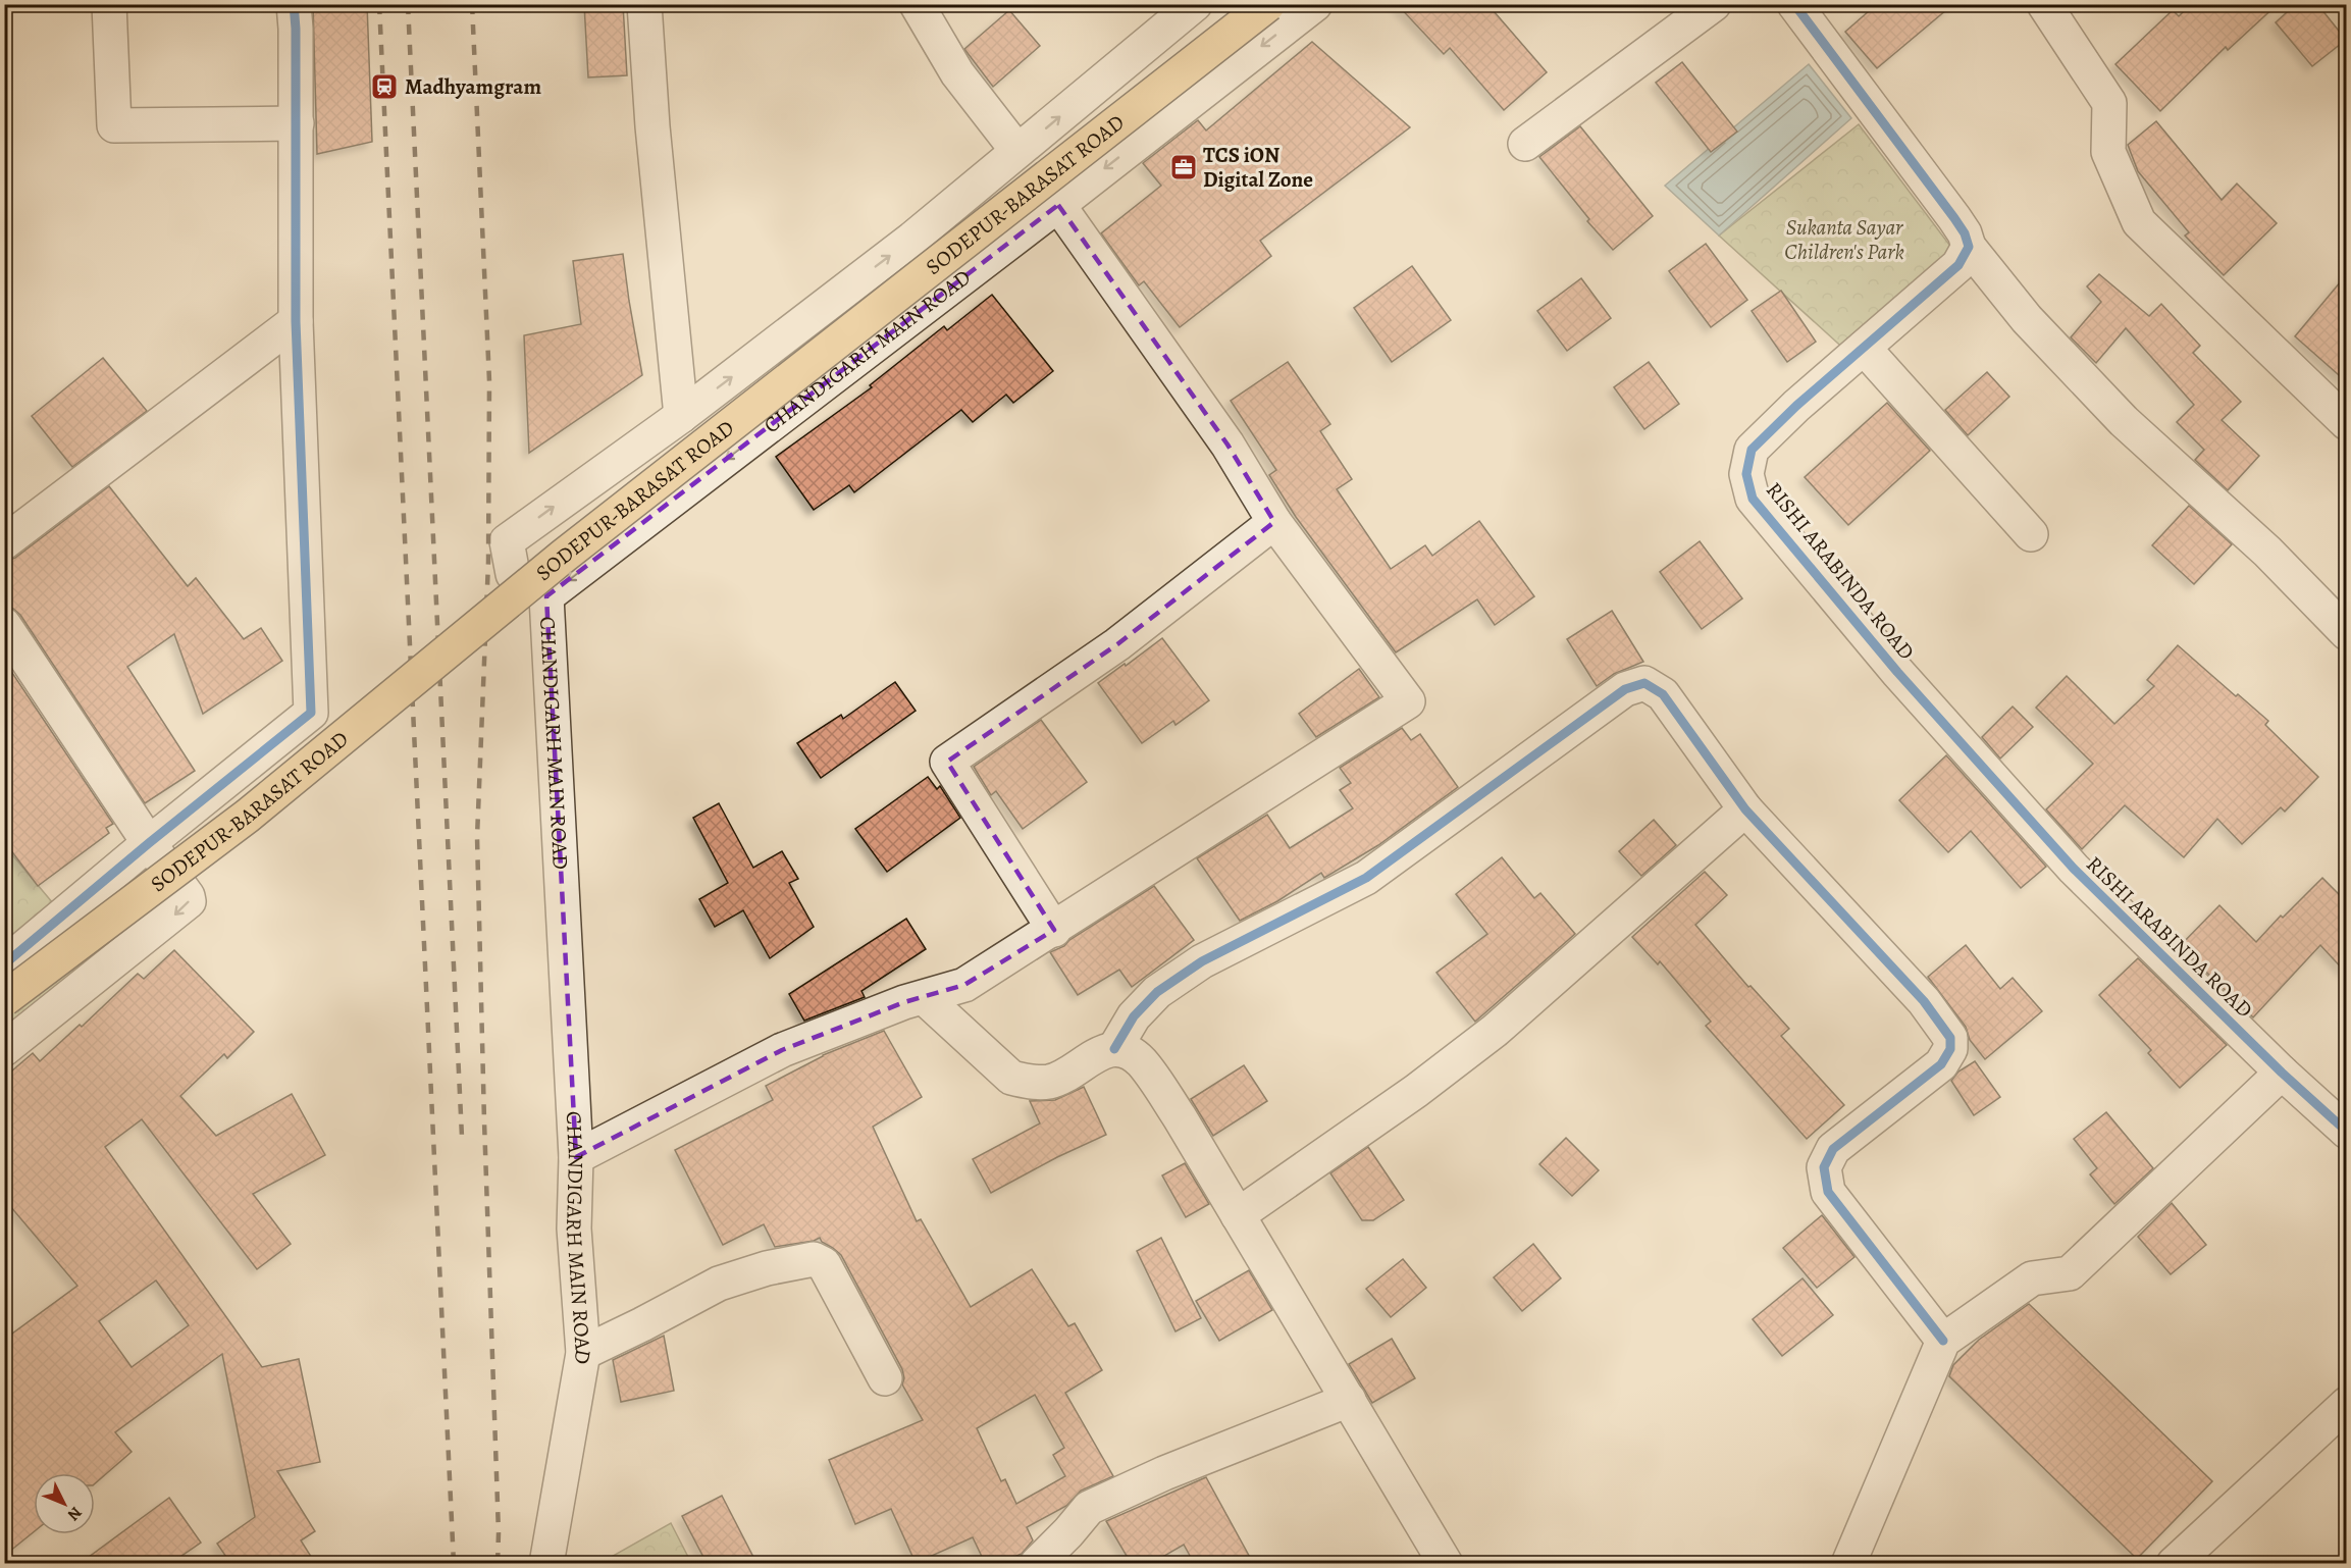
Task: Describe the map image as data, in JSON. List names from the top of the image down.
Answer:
{
  "streets": {
    "main road": ["SODEPUR-BARASAT ROAD"],
    "street": ["CHANDIGARH MAIN ROAD", "RISHI ARABINDA ROAD"]
  },
  "parks": ["Sukanta Sayar Children's Park"],
  "places": {
    "station": ["Madhyamgram"],
    "office": ["TCS iON Digital Zone"]
  },
  "north": "bottom right"
}
